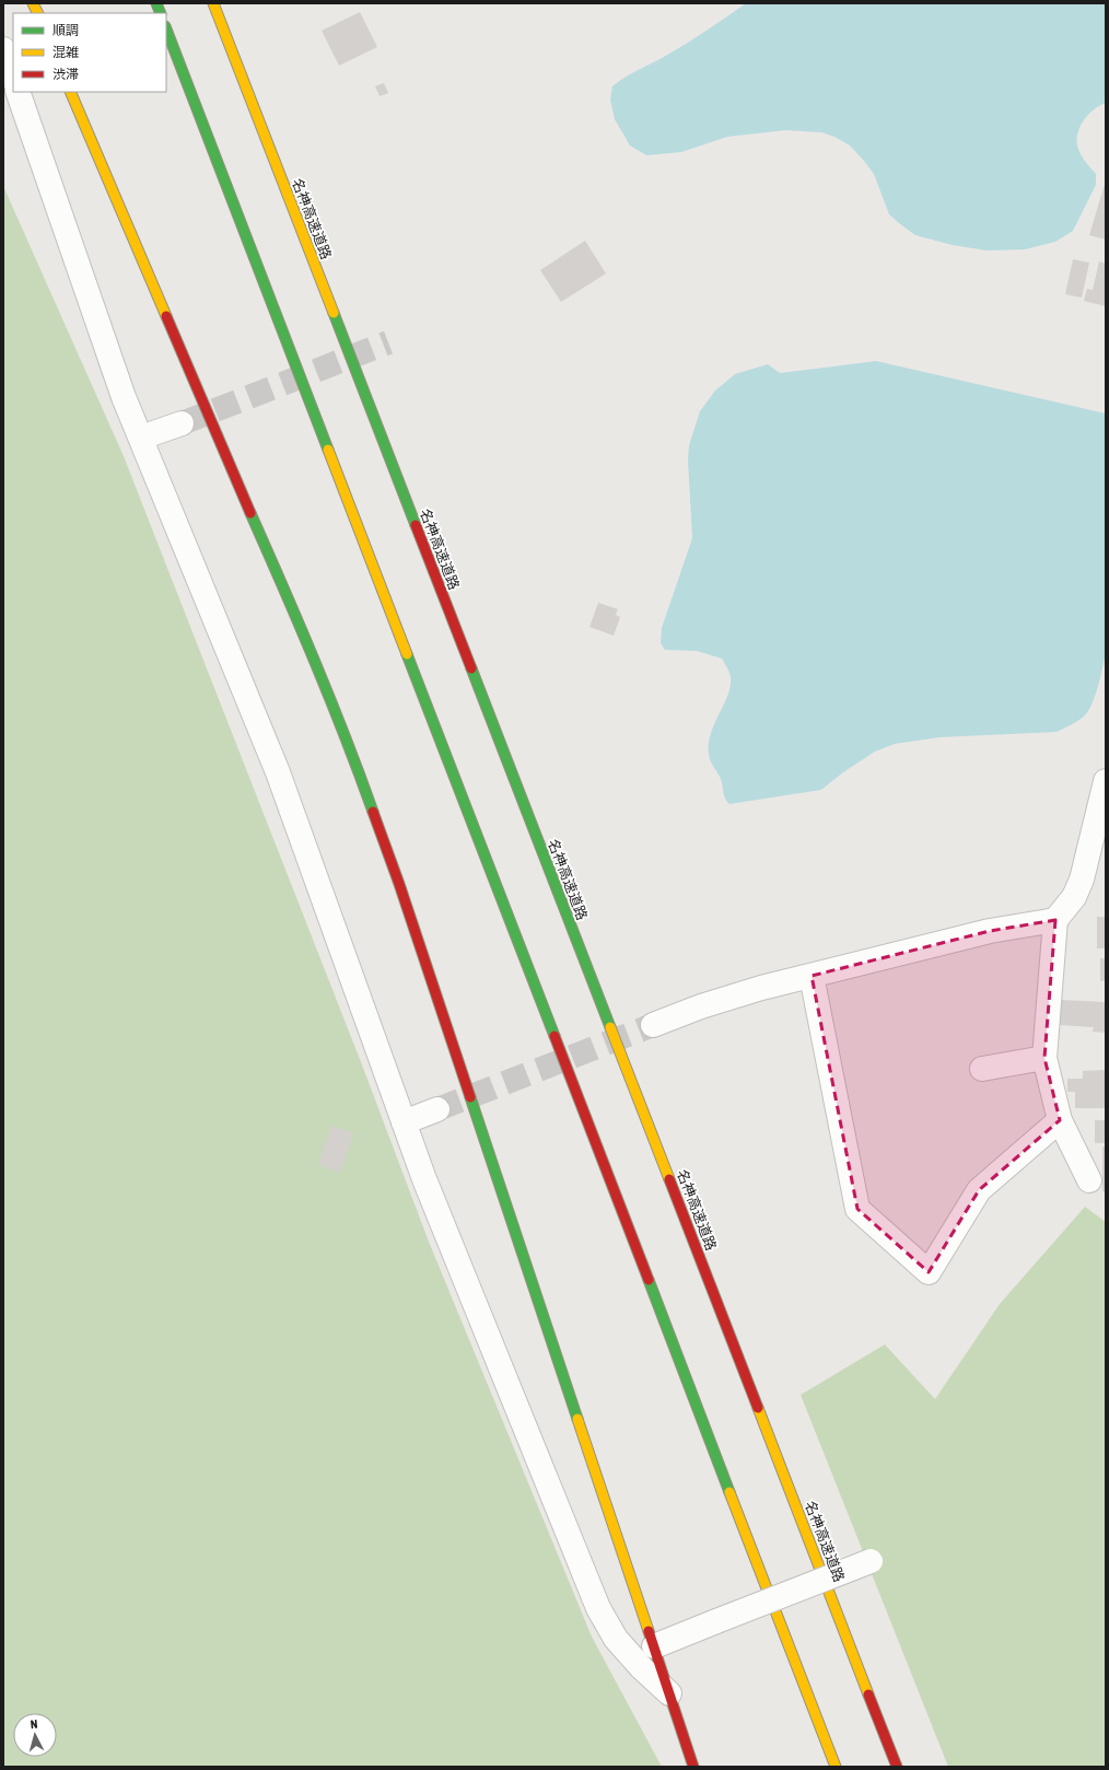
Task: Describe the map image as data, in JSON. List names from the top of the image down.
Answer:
{
  "streets": {
    "main road": ["名神高速道路"]
  },
  "legend": ["順調", "混雑", "渋滞"],
  "north": "top"
}
